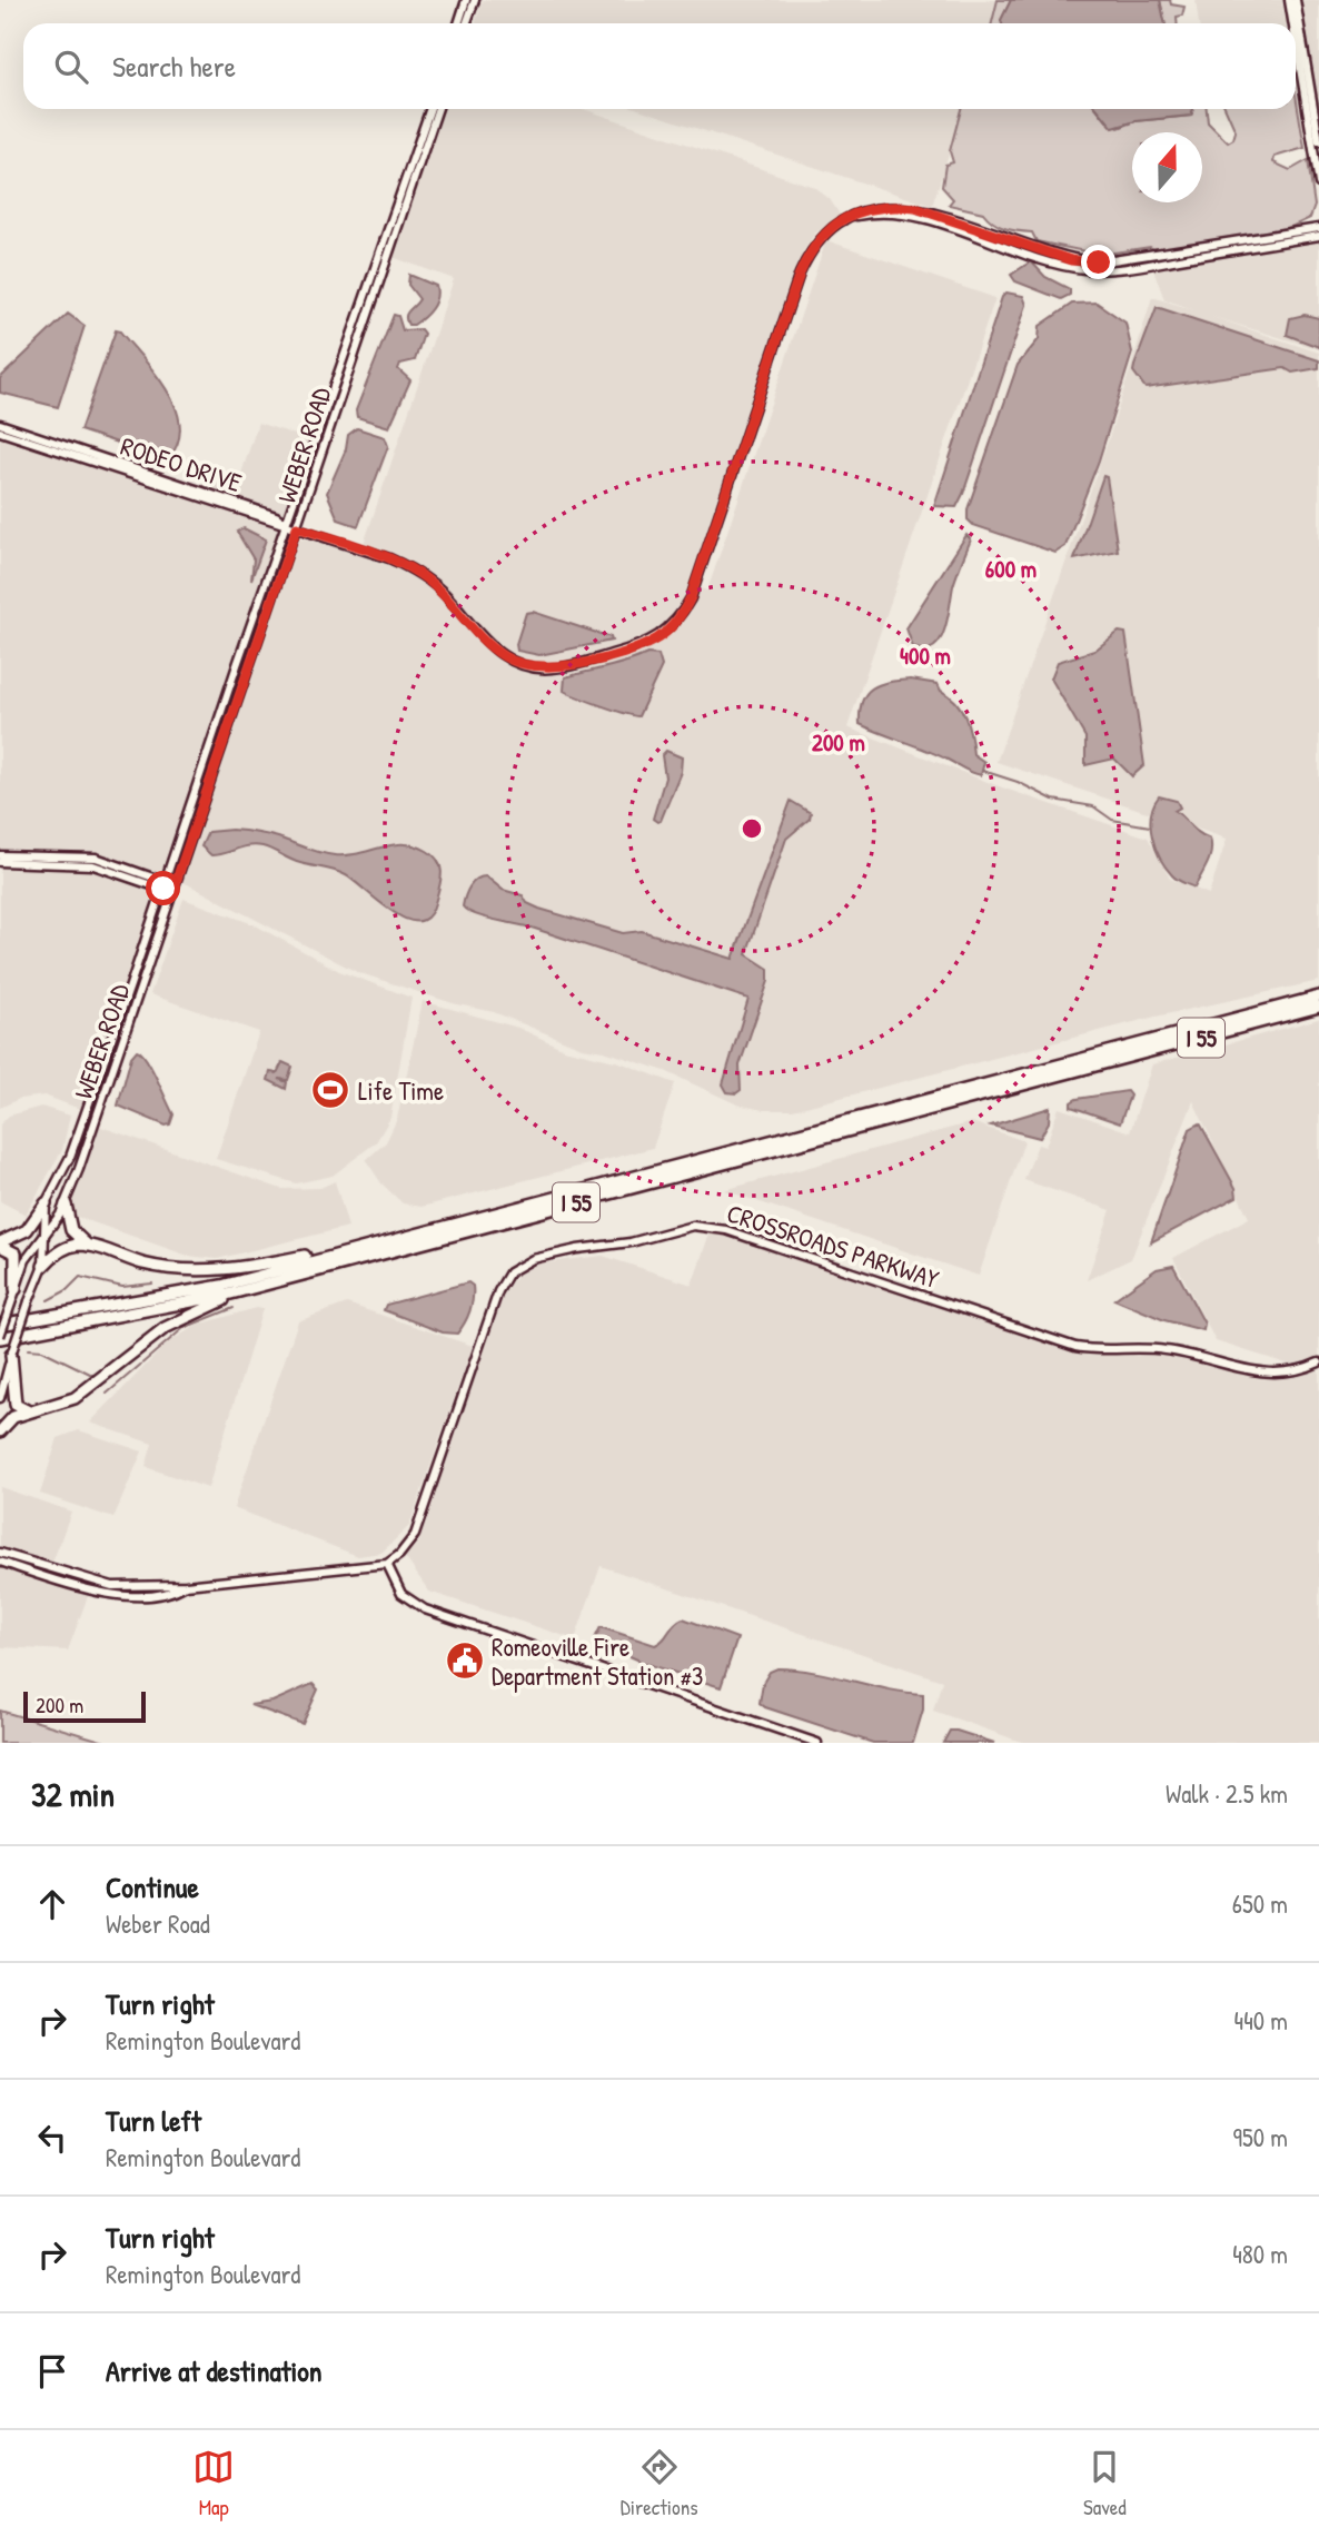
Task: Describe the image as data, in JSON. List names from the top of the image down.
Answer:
{
  "streets": {
    "highway": ["I 55"],
    "street": ["WEBER ROAD", "RODEO DRIVE", "CROSSROADS PARKWAY"]
  },
  "crossings": [
    ["WEBER ROAD", "RODEO DRIVE"],
    ["WEBER ROAD", "I 55"]
  ],
  "places": {
    "sports": ["Life Time"],
    "public building": ["Romeoville Fire Department Station #3"]
  },
  "scale_bar": "200 m",
  "north": "top",
  "page": {
    "search": "Search here",
    "scale": "200 m",
    "heading": ["32 min", "Walk · 2.5 km"],
    "list": [
      ["Continue", "Weber Road", "650 m"],
      ["Turn right", "Remington Boulevard", "440 m"],
      ["Turn left", "Remington Boulevard", "950 m"],
      ["Turn right", "Remington Boulevard", "480 m"],
      "Arrive at destination"
    ],
    "nav": ["Map", "Directions", "Saved"]
  },
  "rings": ["600 m", "400 m", "200 m"]
}
